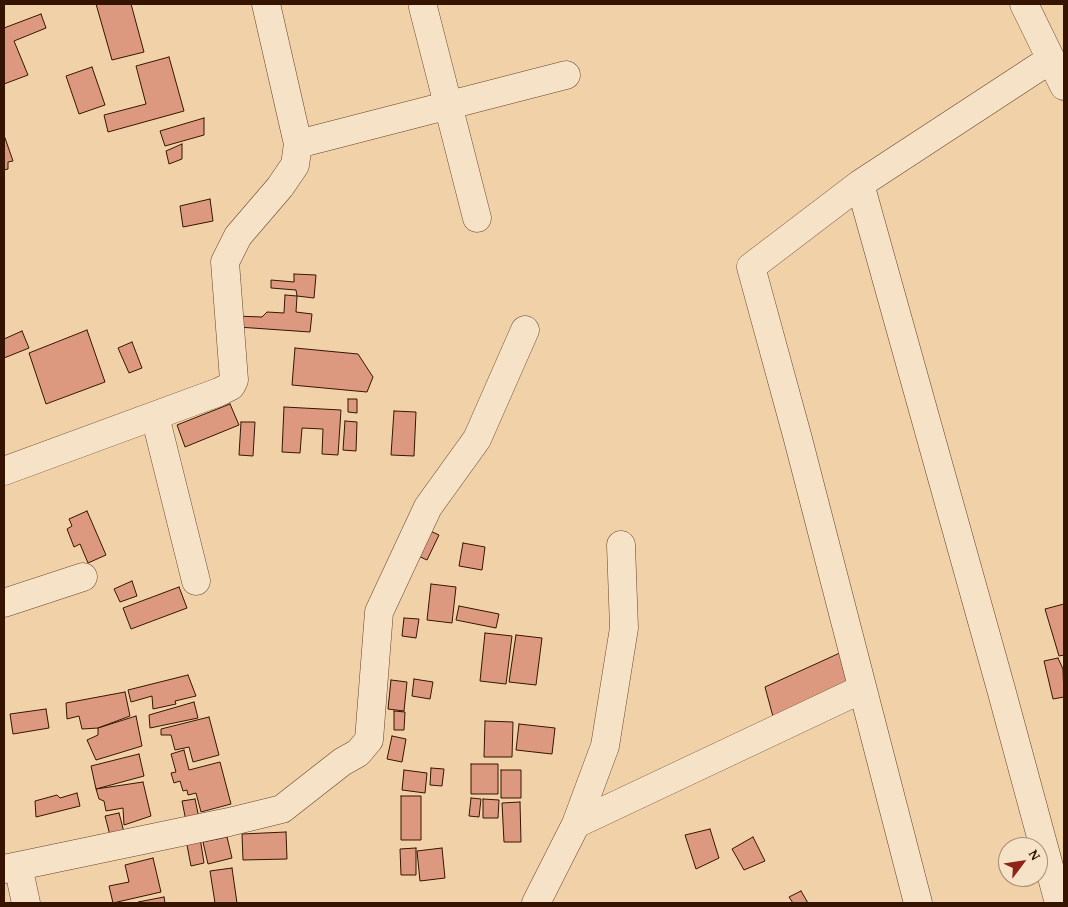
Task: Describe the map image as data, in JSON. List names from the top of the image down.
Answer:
{
  "north": "top right"
}
